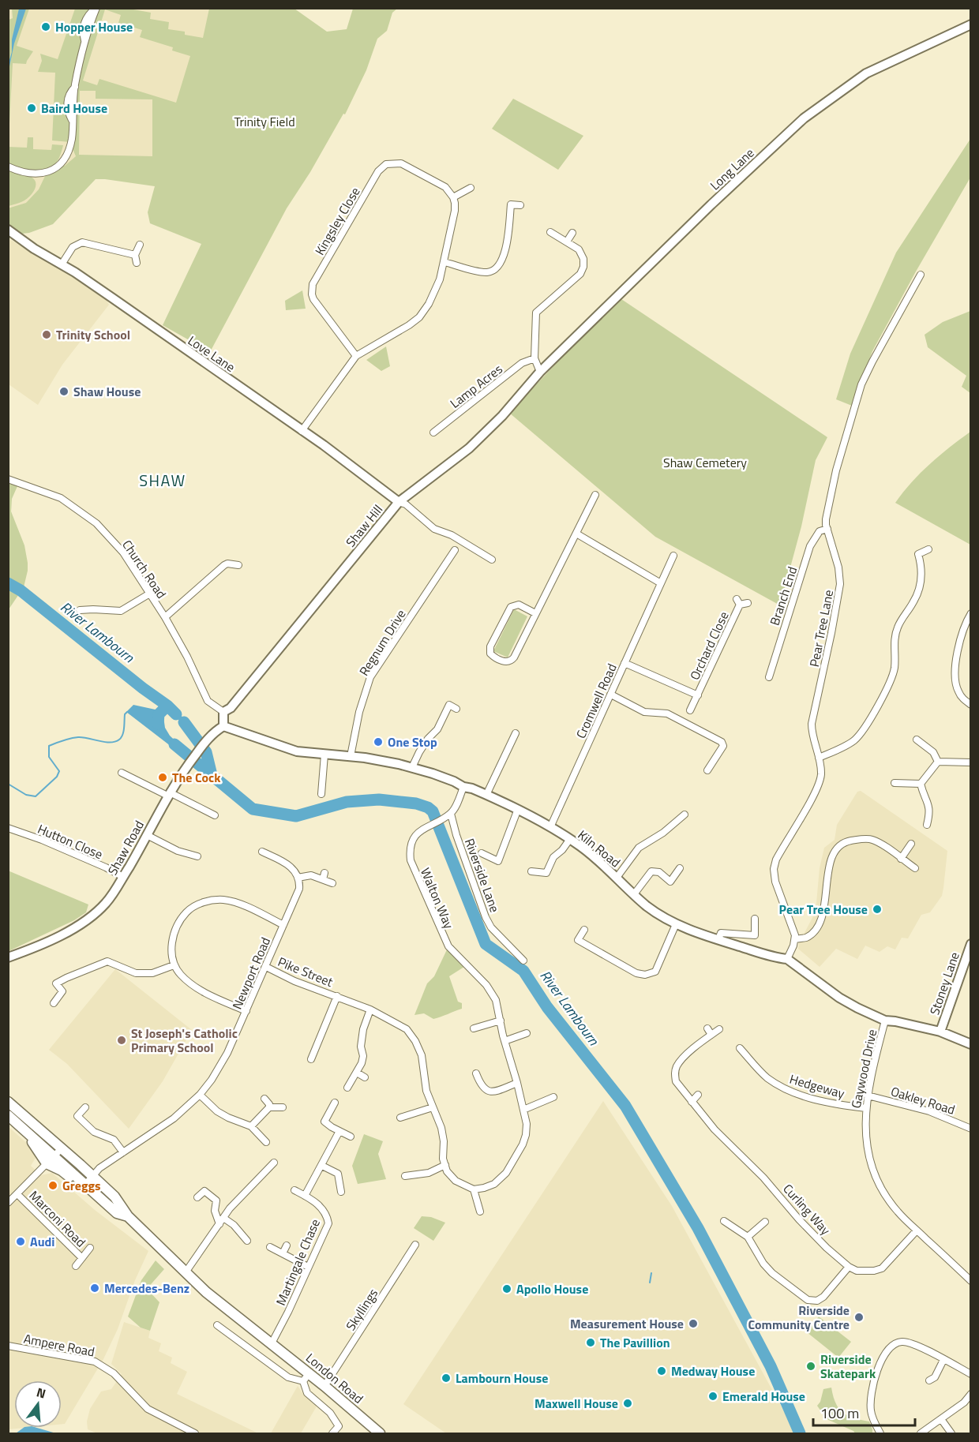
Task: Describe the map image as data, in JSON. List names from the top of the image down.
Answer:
{
  "streets": {
    "main road": ["London Road"],
    "street": [
      "Long Lane",
      "Kingsley Close",
      "Love Lane",
      "Lamp Acres",
      "Shaw Hill",
      "Church Road",
      "Branch End",
      "Pear Tree Lane",
      "Regnum Drive",
      "Orchard Close",
      "Cromwell Road",
      "Hutton Close",
      "Shaw Road",
      "Kiln Road",
      "Riverside Lane",
      "Walton Way",
      "Pike Street",
      "Newport Road",
      "Stoney Lane",
      "Gaywood Drive",
      "Hedgeway",
      "Oakley Road",
      "Curling Way",
      "Marconi Road",
      "Martingale Chase",
      "Skyllings",
      "Ampere Road"
    ]
  },
  "crossings": [
    ["Long Lane", "Shaw Hill"],
    ["Love Lane", "Shaw Hill"],
    ["Shaw Hill", "Church Road"],
    ["Branch End", "Pear Tree Lane"],
    ["Regnum Drive", "Kiln Road"],
    ["Orchard Close", "Cromwell Road"],
    ["Cromwell Road", "Kiln Road"],
    ["Hutton Close", "Shaw Road"],
    ["Shaw Road", "Kiln Road"],
    ["Kiln Road", "Stoney Lane"],
    ["Kiln Road", "Gaywood Drive"],
    ["Riverside Lane", "Walton Way"],
    ["Pike Street", "Newport Road"],
    ["Gaywood Drive", "Hedgeway"],
    ["Gaywood Drive", "Oakley Road"],
    ["Martingale Chase", "London Road"],
    ["Skyllings", "London Road"]
  ],
  "districts": ["SHAW"],
  "water": ["River Lambourn"],
  "parks": ["Trinity Field", "Shaw Cemetery"],
  "places": [
    "Hopper House",
    "Baird House",
    "Trinity School",
    "Shaw House",
    "One Stop",
    "The Cock",
    "Pear Tree House",
    "St Joseph's Catholic Primary School",
    "Greggs",
    "Audi",
    "Mercedes-Benz",
    "Apollo House",
    "Riverside Community Centre",
    "Measurement House",
    "The Pavillion",
    "Riverside Skatepark",
    "Medway House",
    "Lambourn House",
    "Emerald House",
    "Maxwell House"
  ],
  "scale_bar": "100 m",
  "north": "top"
}
